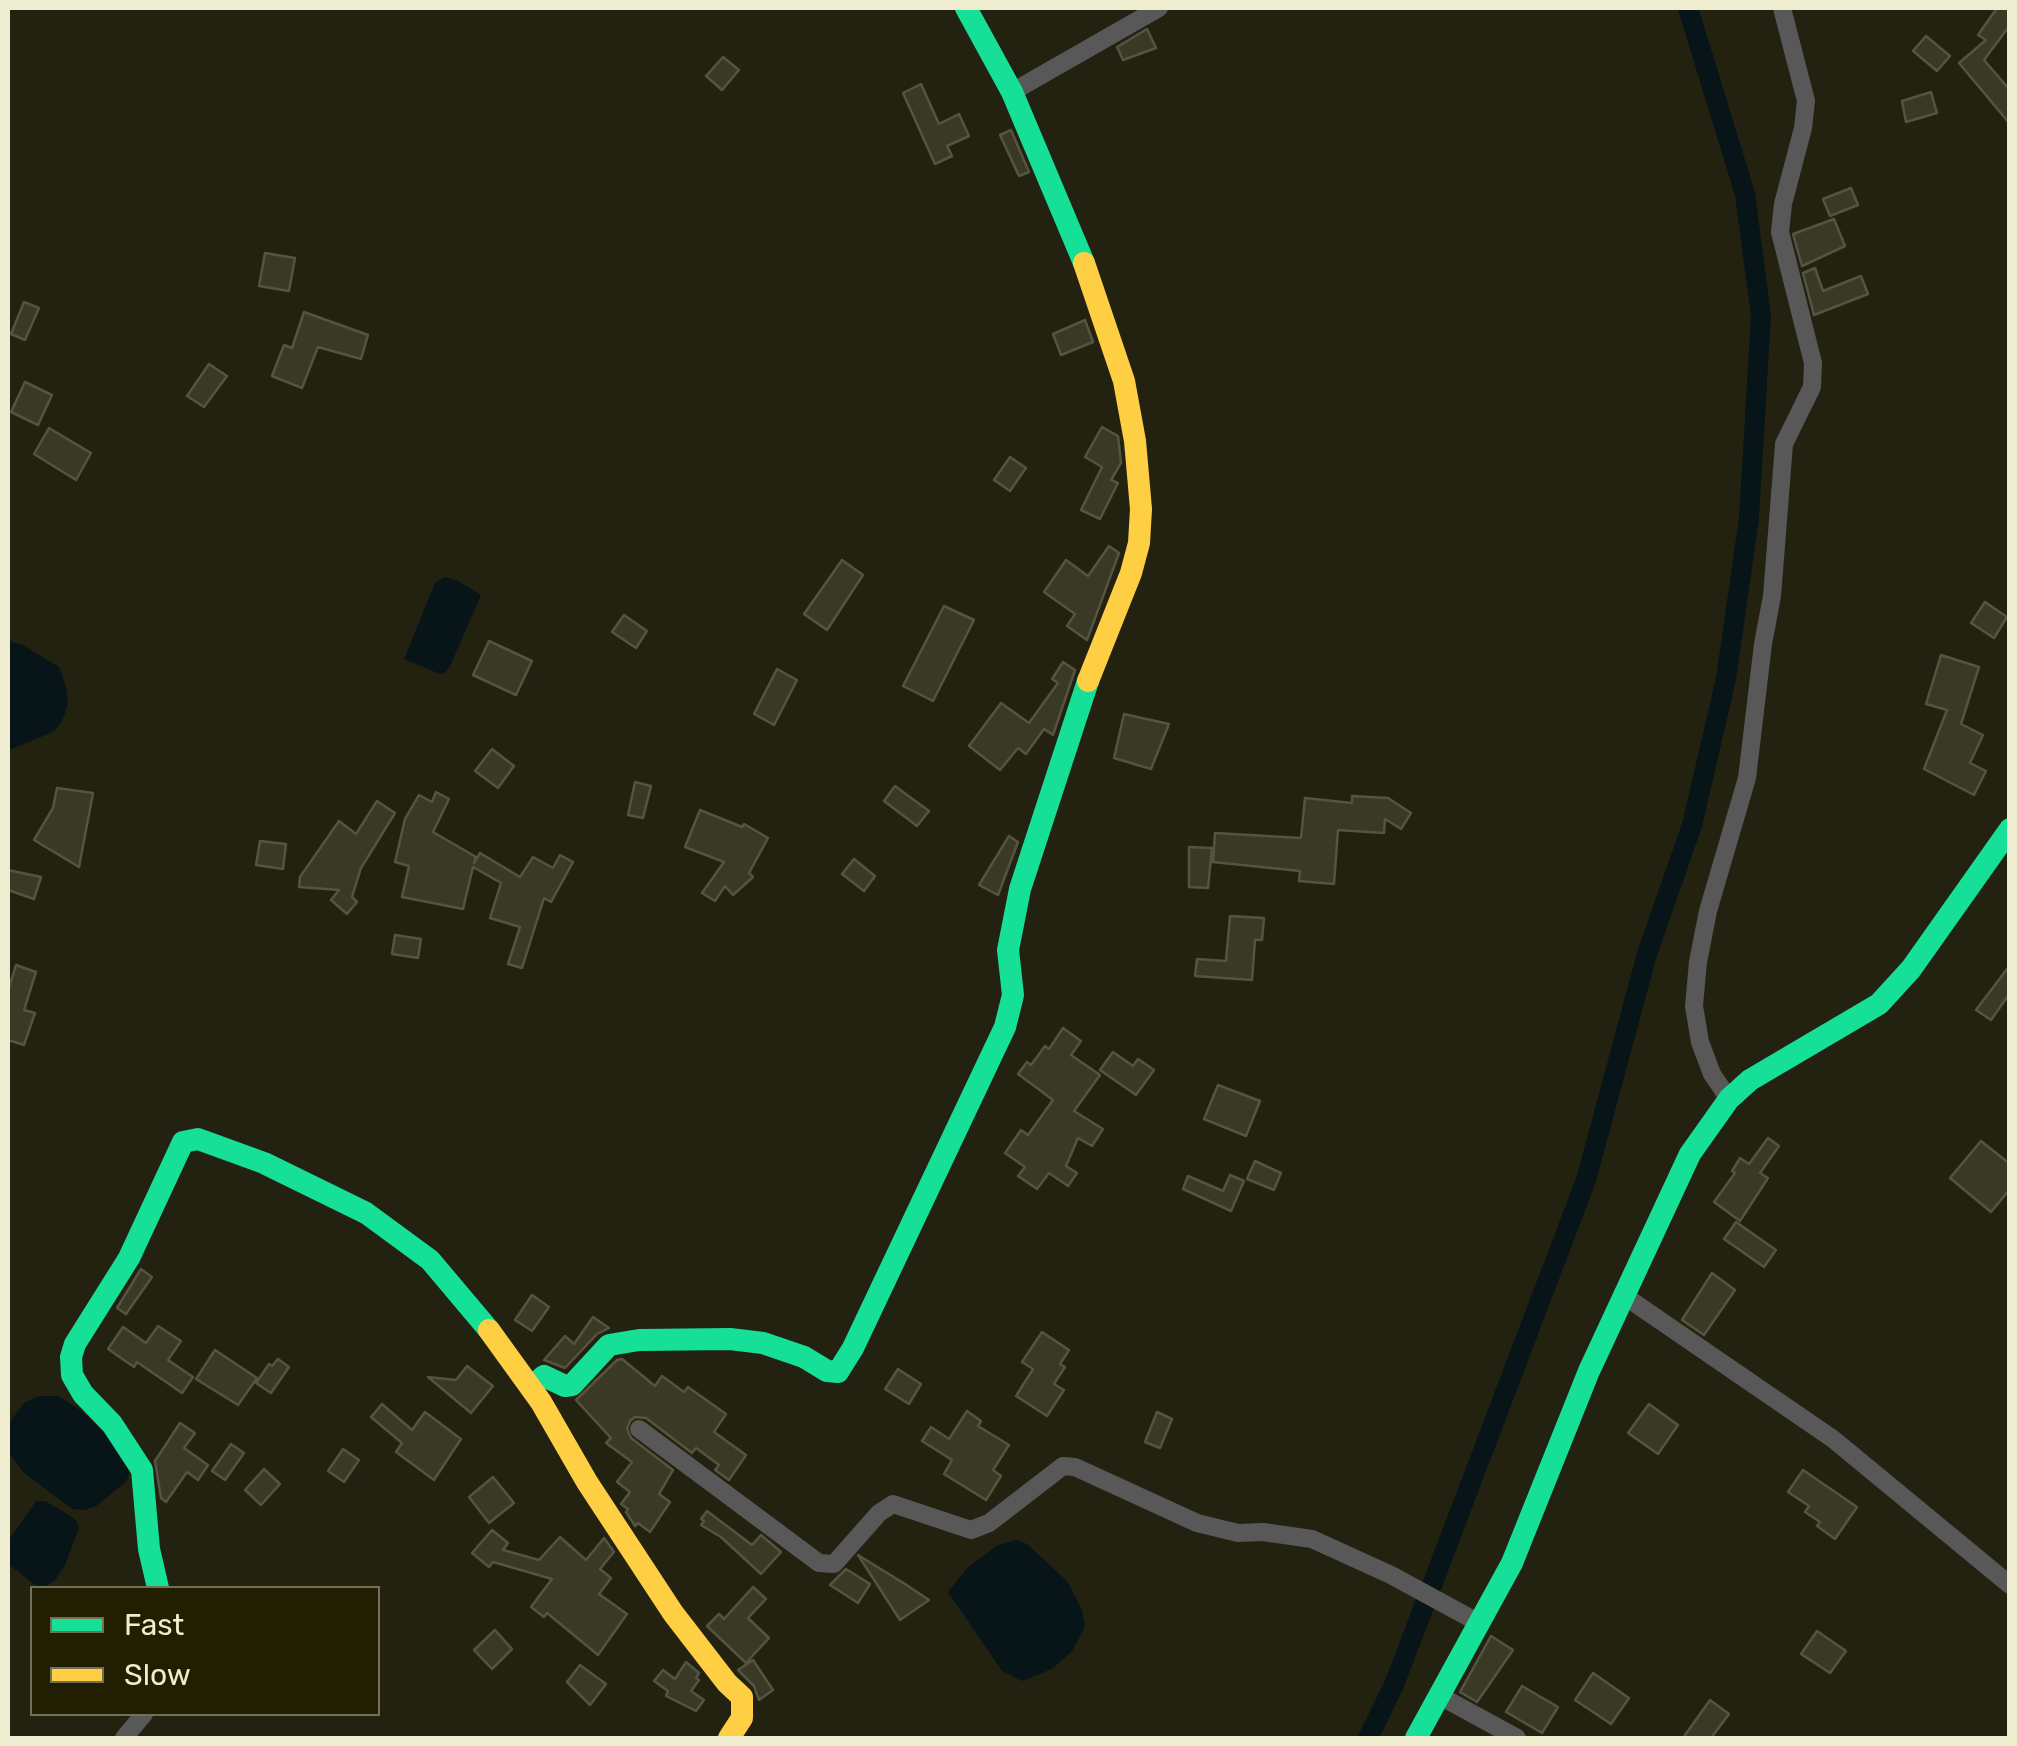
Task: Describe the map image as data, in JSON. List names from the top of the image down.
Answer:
{
  "legend": ["Fast", "Slow"]
}
